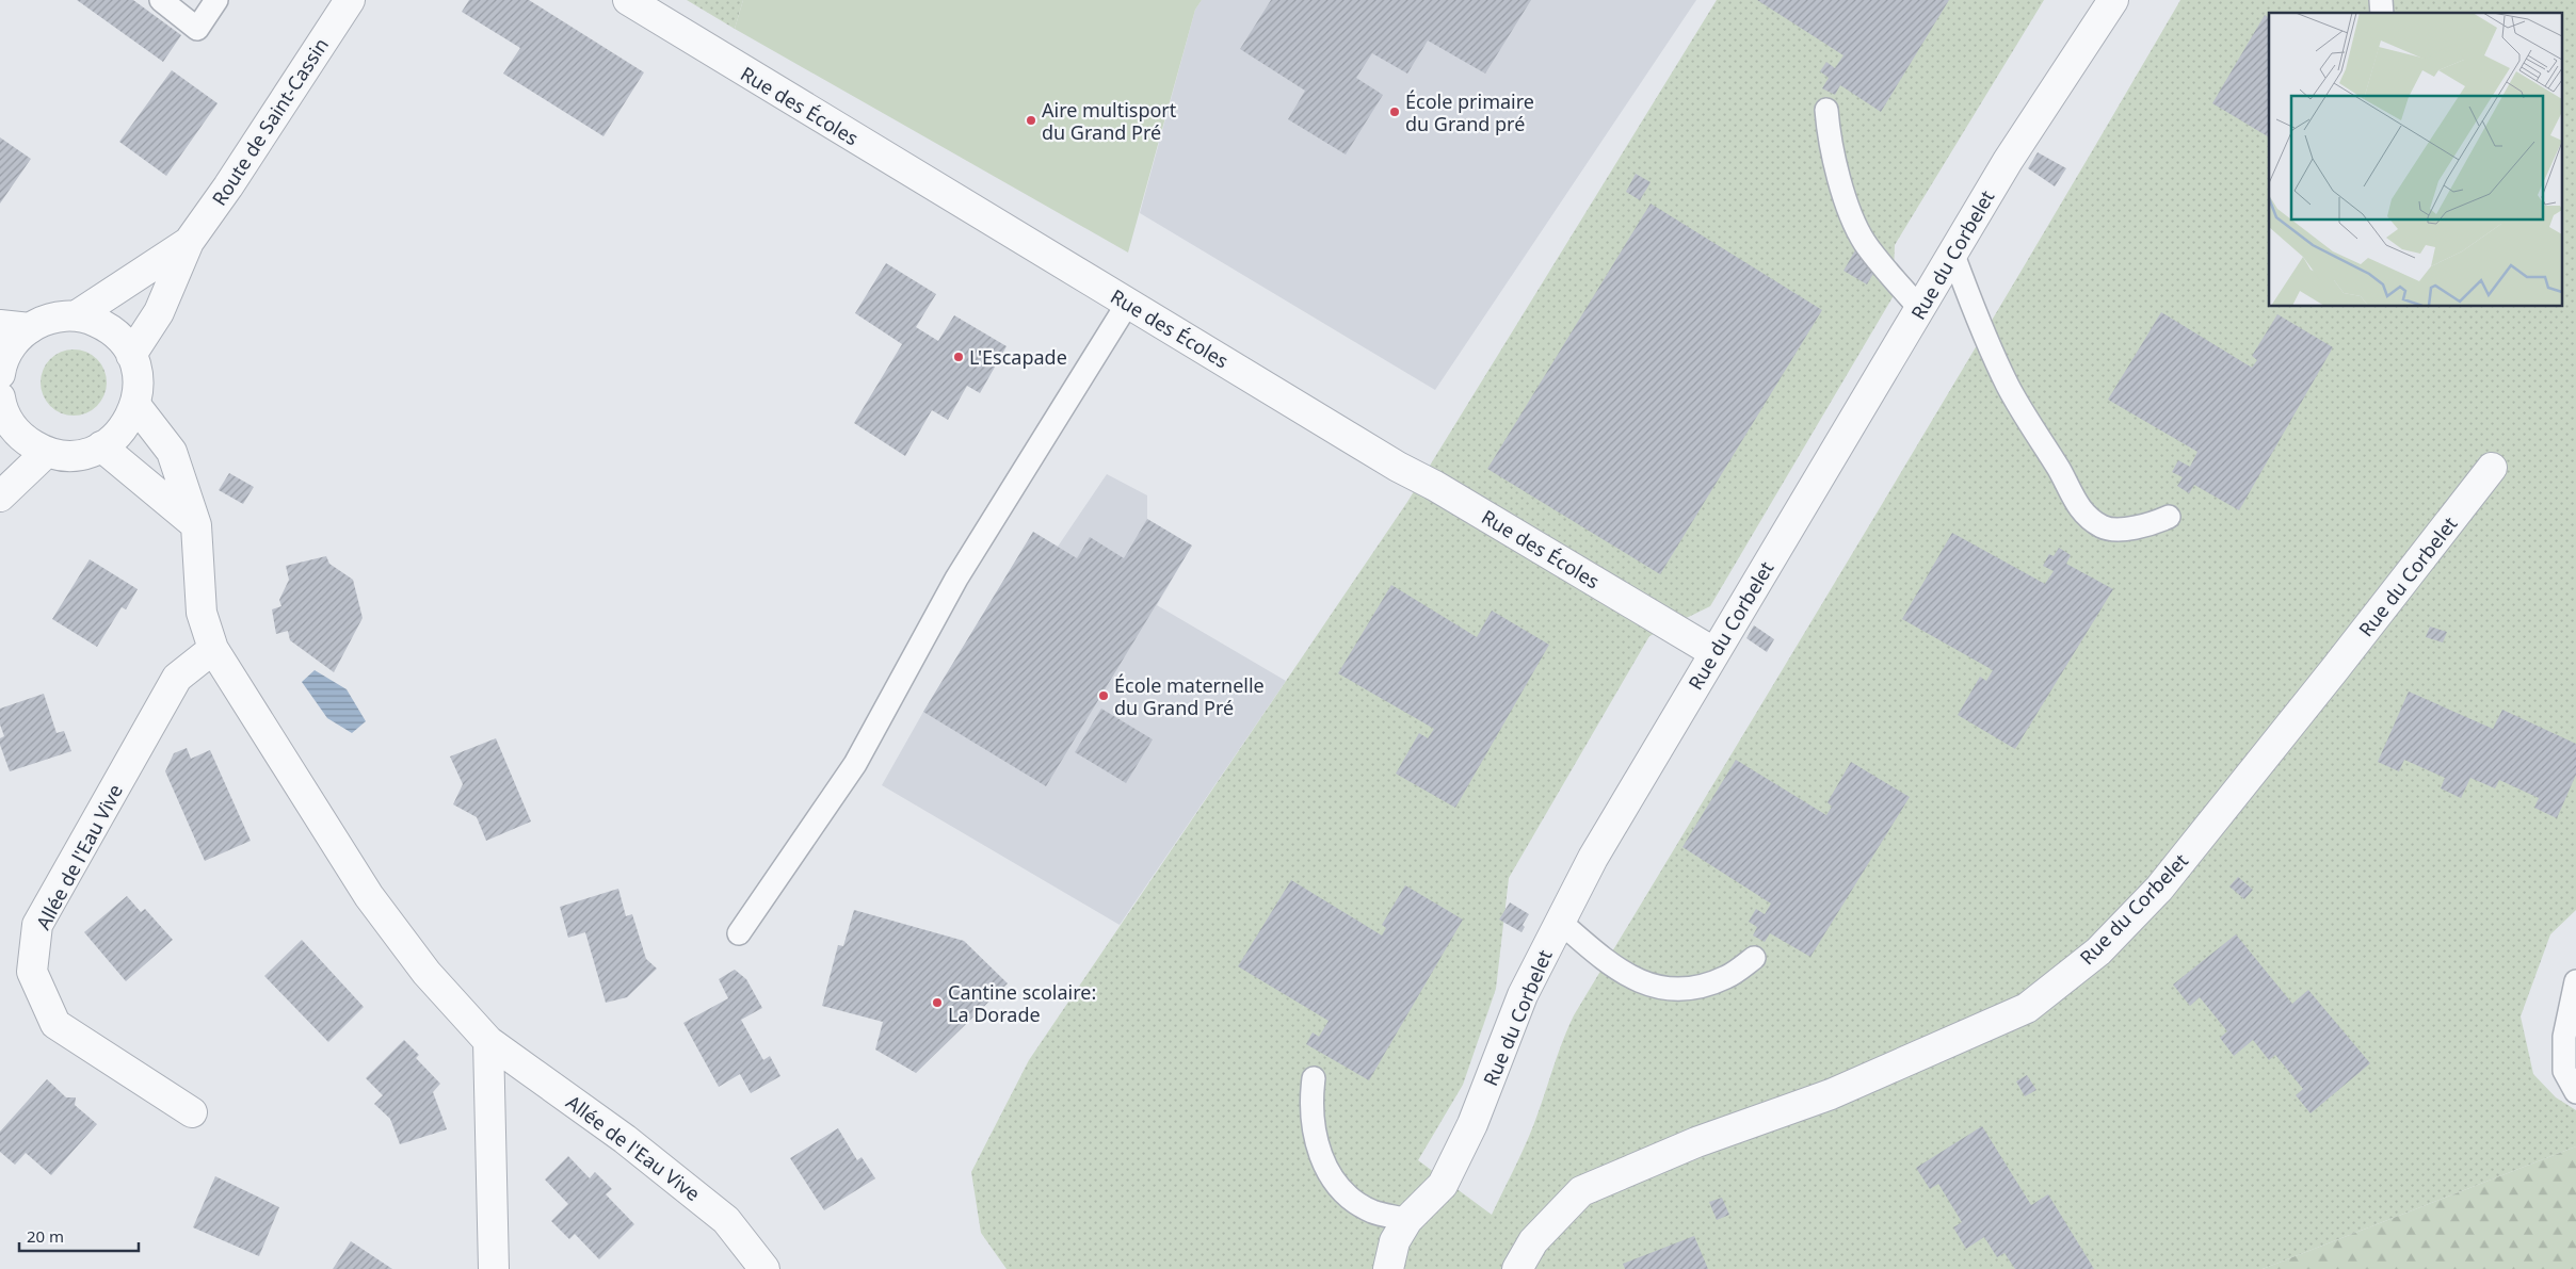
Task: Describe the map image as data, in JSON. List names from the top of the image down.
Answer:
{
  "streets": {
    "street": [
      "Rue des Écoles",
      "Route de Saint-Cassin",
      "Rue du Corbelet",
      "Allée de l'Eau Vive"
    ]
  },
  "crossings": [
    ["Rue des Écoles", "Rue du Corbelet"]
  ],
  "places": [
    "École primaire du Grand pré",
    "Aire multisport du Grand Pré",
    "L'Escapade",
    "École maternelle du Grand Pré",
    "Cantine scolaire: La Dorade"
  ],
  "scale_bar": "20 m"
}
